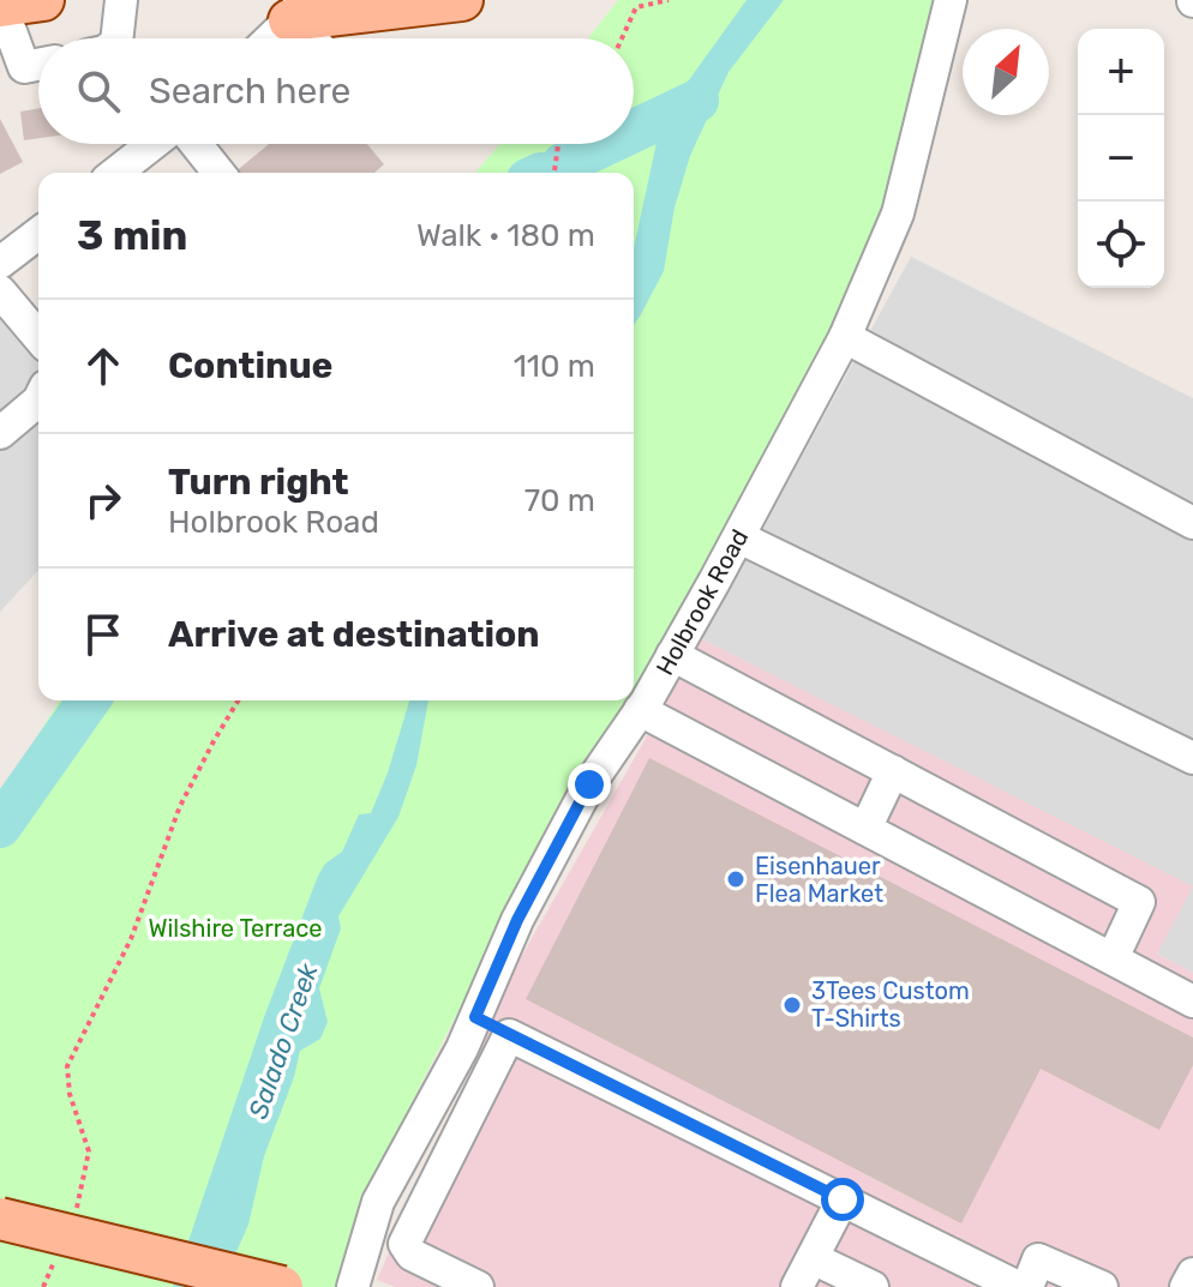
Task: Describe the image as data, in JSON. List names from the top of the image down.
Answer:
{
  "streets": {
    "street": ["Holbrook Road"]
  },
  "water": ["Salado Creek"],
  "parks": ["Wilshire Terrace"],
  "places": ["Eisenhauer Flea Market", "3Tees Custom T-Shirts"],
  "north": "top right",
  "page": {
    "map_buttons": ["+", "−"],
    "search": "Search here",
    "heading": ["3 min", "Walk · 180 m"],
    "list": [
      ["Continue", "110 m"],
      ["Turn right", "Holbrook Road", "70 m"],
      "Arrive at destination"
    ]
  }
}
